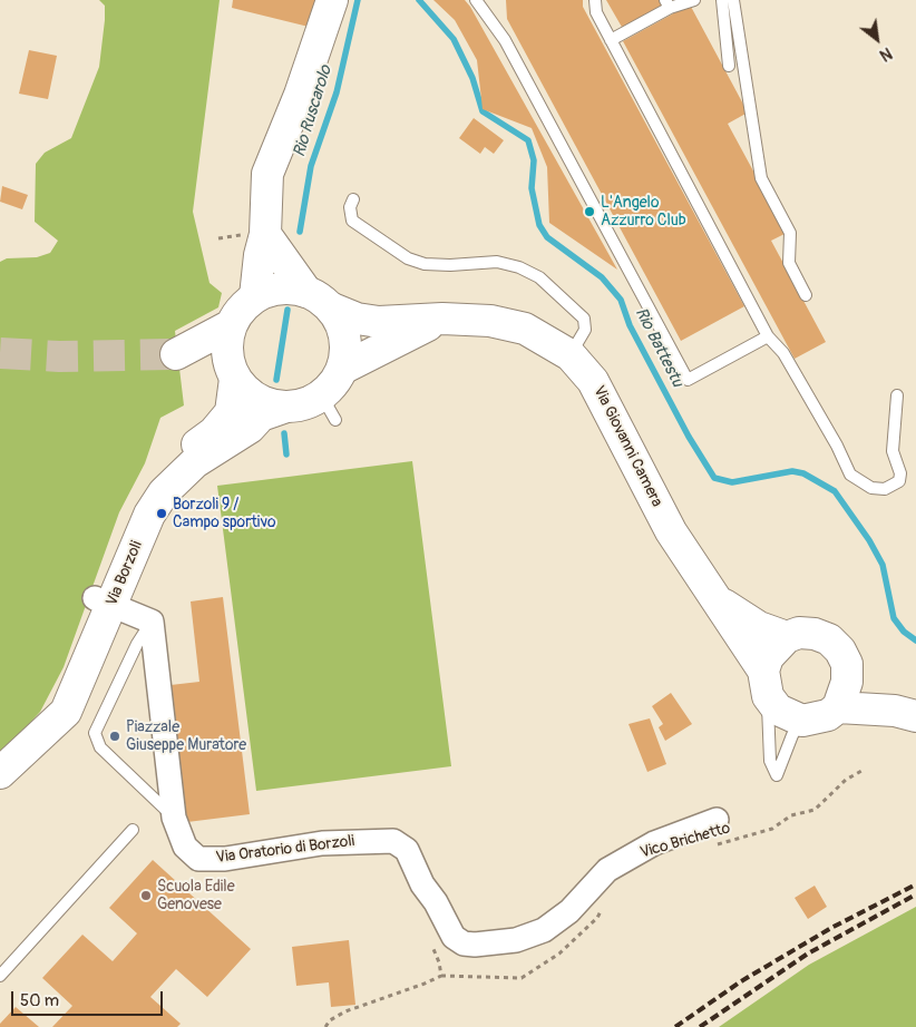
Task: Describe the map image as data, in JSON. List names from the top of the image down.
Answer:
{
  "streets": {
    "main road": ["Via Giovanni Camera", "Via Borzoli"],
    "street": ["Via Oratorio di Borzoli"],
    "path": ["Vico Brichetto"]
  },
  "crossings": [
    ["Via Giovanni Camera", "Via Borzoli"]
  ],
  "water": ["Rio Ruscarolo", "Rio Battestu"],
  "places": [
    "L'Angelo Azzurro Club",
    "Borzoli 9 / Campo sportivo",
    "Piazzale Giuseppe Muratore",
    "Scuola Edile Genovese"
  ],
  "scale_bar": "50 m",
  "north": "bottom right"
}
